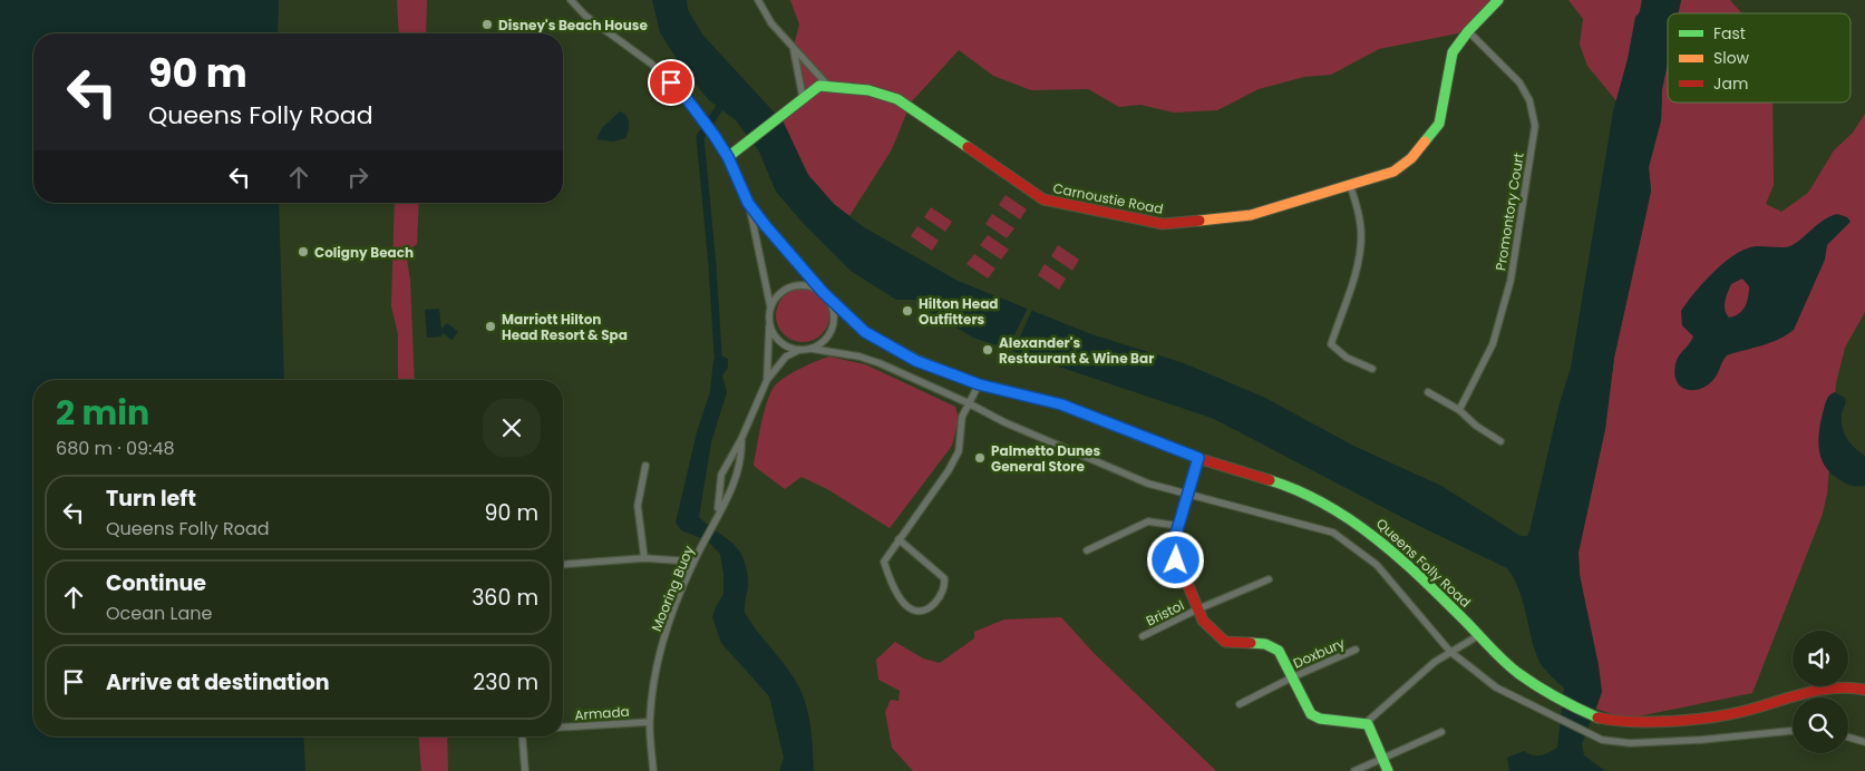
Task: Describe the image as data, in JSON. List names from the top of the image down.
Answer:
{
  "streets": {
    "street": [
      "Carnoustie Road",
      "Promontory Court",
      "Queens Folly Road",
      "Mooring Buoy",
      "Bristol",
      "Doxbury",
      "Armada"
    ]
  },
  "crossings": [
    ["Carnoustie Road", "Promontory Court"],
    ["Queens Folly Road", "Mooring Buoy"],
    ["Mooring Buoy", "Armada"]
  ],
  "places": [
    "Disney's Beach House",
    "Coligny Beach",
    "Hilton Head Outfitters",
    "Marriott Hilton Head Resort & Spa",
    "Alexander's Restaurant & Wine Bar",
    "Palmetto Dunes General Store"
  ],
  "legend": ["Fast", "Slow", "Jam"],
  "page": {
    "turn": ["90 m", "Queens Folly Road"],
    "heading": ["2 min", "680 m · 09:48"],
    "list": [
      {
        "name": "Turn left",
        "note": "Queens Folly Road",
        "value": "90 m"
      },
      {
        "name": "Continue",
        "note": "Ocean Lane",
        "value": "360 m"
      },
      {
        "name": "Arrive at destination",
        "value": "230 m"
      }
    ]
  }
}
